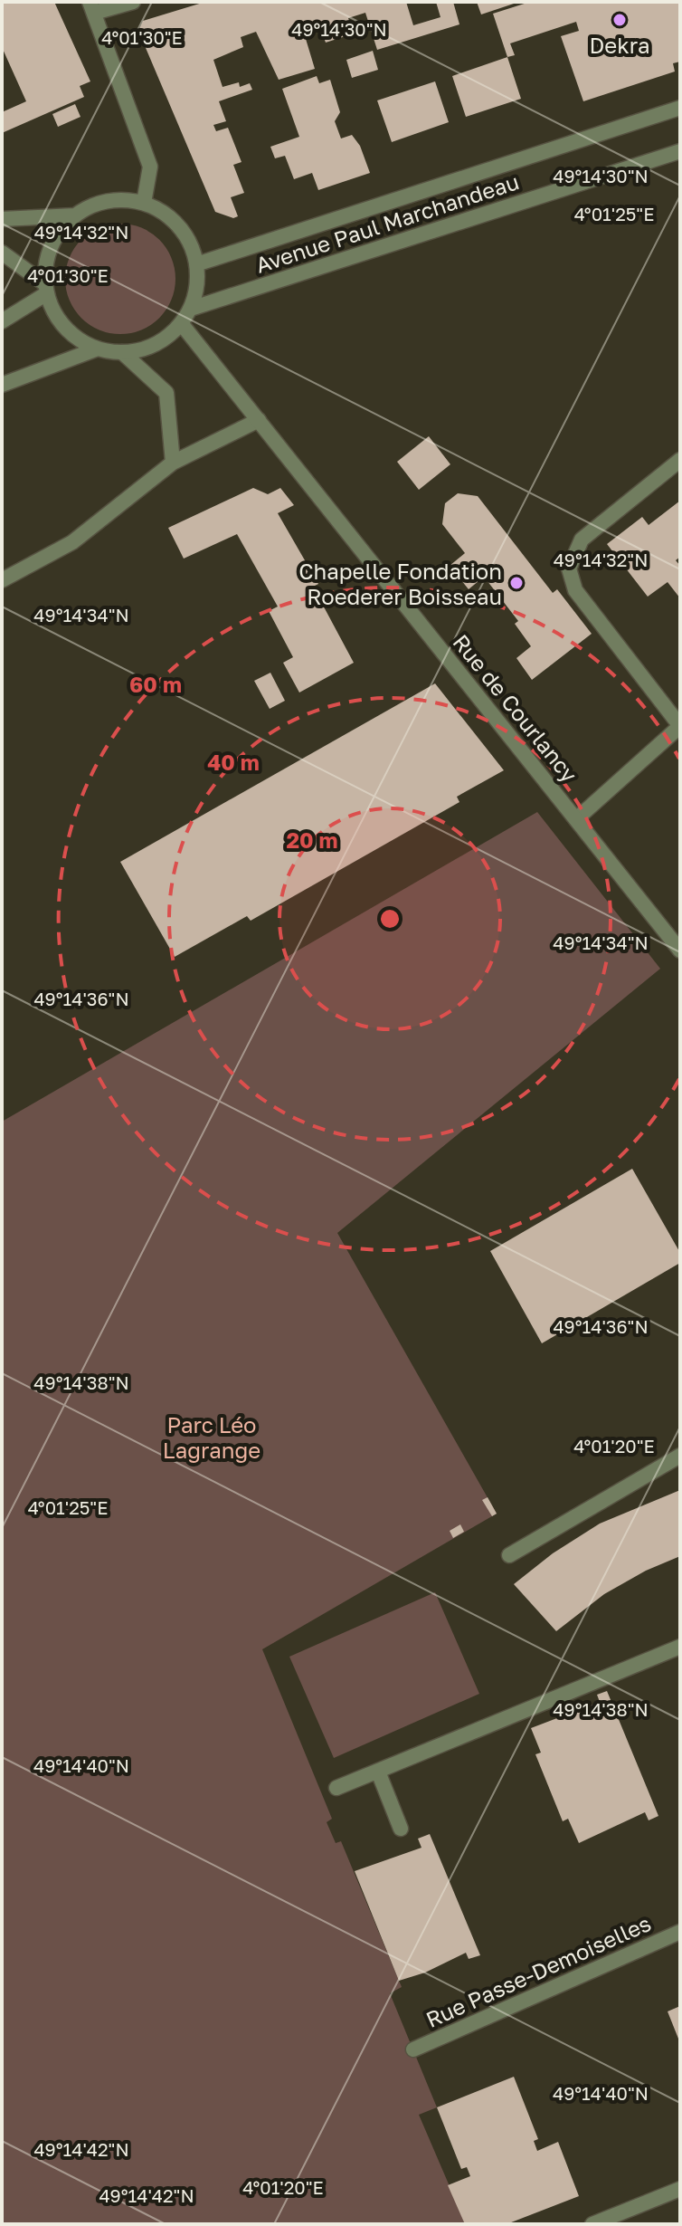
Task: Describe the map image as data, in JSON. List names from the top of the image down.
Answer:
{
  "streets": {
    "street": ["Avenue Paul Marchandeau", "Rue de Courlancy", "Rue Passe-Demoiselles"]
  },
  "crossings": [
    ["Avenue Paul Marchandeau", "Rue de Courlancy"]
  ],
  "parks": ["Parc Léo Lagrange"],
  "places": ["Dekra", "Chapelle Fondation Roederer Boisseau"],
  "coordinates": [
    "49°14'30\"N",
    "4°01'30\"E",
    "4°01'25\"E",
    "49°14'32\"N",
    "49°14'34\"N",
    "49°14'36\"N",
    "49°14'38\"N",
    "4°01'20\"E",
    "49°14'40\"N",
    "49°14'42\"N"
  ],
  "rings": ["60 m", "40 m", "20 m"]
}
